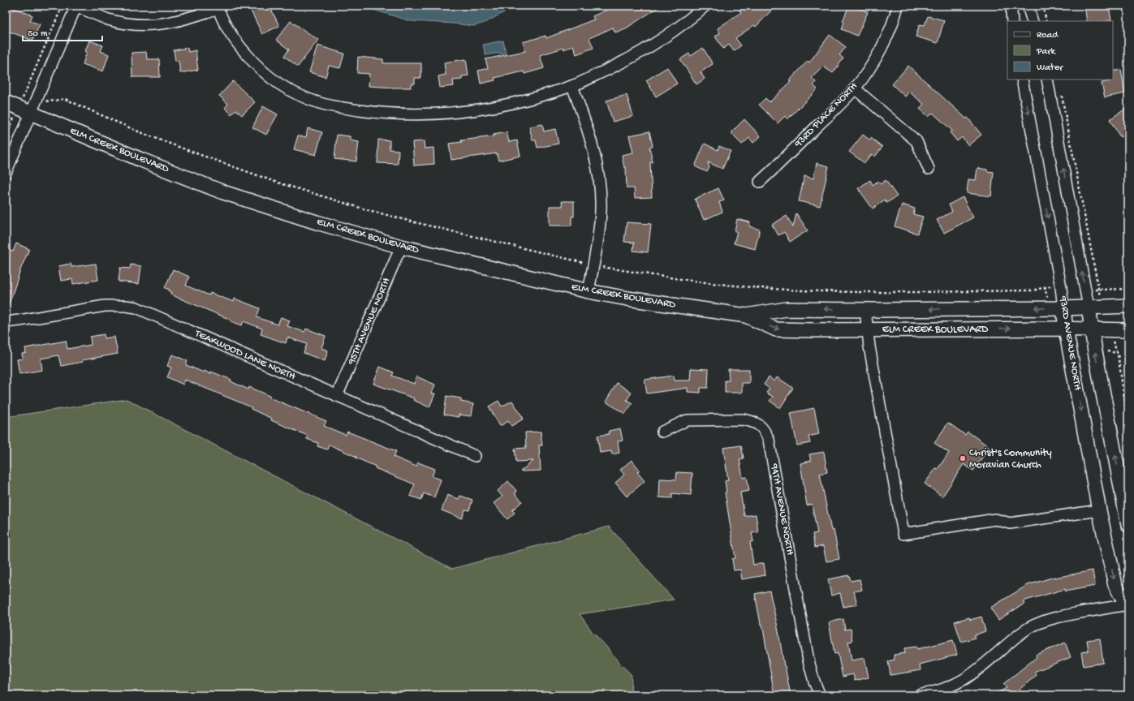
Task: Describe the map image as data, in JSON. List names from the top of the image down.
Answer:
{
  "streets": {
    "main road": ["ELM CREEK BOULEVARD", "93RD AVENUE NORTH"],
    "street": [
      "93RD PLACE NORTH",
      "95TH AVENUE NORTH",
      "TEAKWOOD LANE NORTH",
      "94TH AVENUE NORTH"
    ]
  },
  "crossings": [
    ["ELM CREEK BOULEVARD", "95TH AVENUE NORTH"],
    ["ELM CREEK BOULEVARD", "93RD AVENUE NORTH"],
    ["95TH AVENUE NORTH", "TEAKWOOD LANE NORTH"]
  ],
  "places": ["Christ's Community Moravian Church"],
  "legend": ["Road", "Park", "Water"],
  "scale_bar": "50 m"
}
